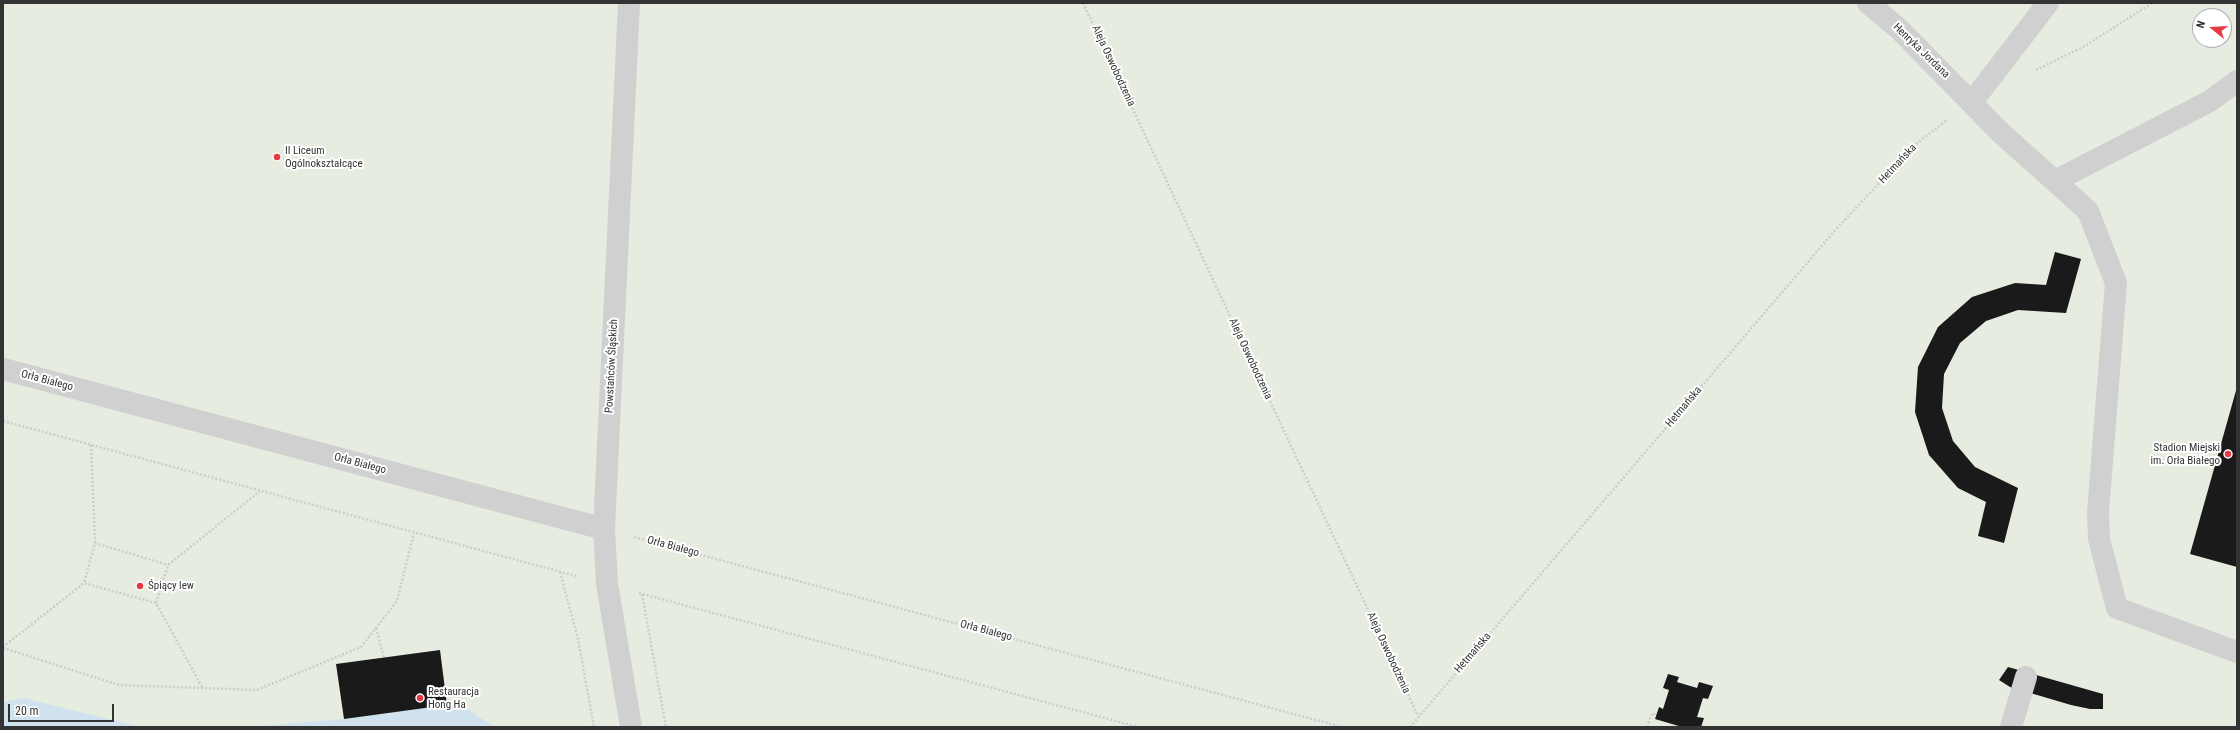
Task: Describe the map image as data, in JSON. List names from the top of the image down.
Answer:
{
  "streets": {
    "street": ["Henryka Jordana", "Powstańców Śląskich", "Orła Białego"],
    "path": ["Aleja Oswobodzenia", "Hetmańska"]
  },
  "crossings": [
    ["Henryka Jordana", "Hetmańska"],
    ["Aleja Oswobodzenia", "Hetmańska"],
    ["Powstańców Śląskich", "Orła Białego"]
  ],
  "places": [
    "II Liceum Ogólnokształcące",
    "Stadion Miejski im. Orła Białego",
    "Śpiący lew",
    "Restauracja Hong Ha"
  ],
  "scale_bar": "20 m",
  "north": "left"
}
